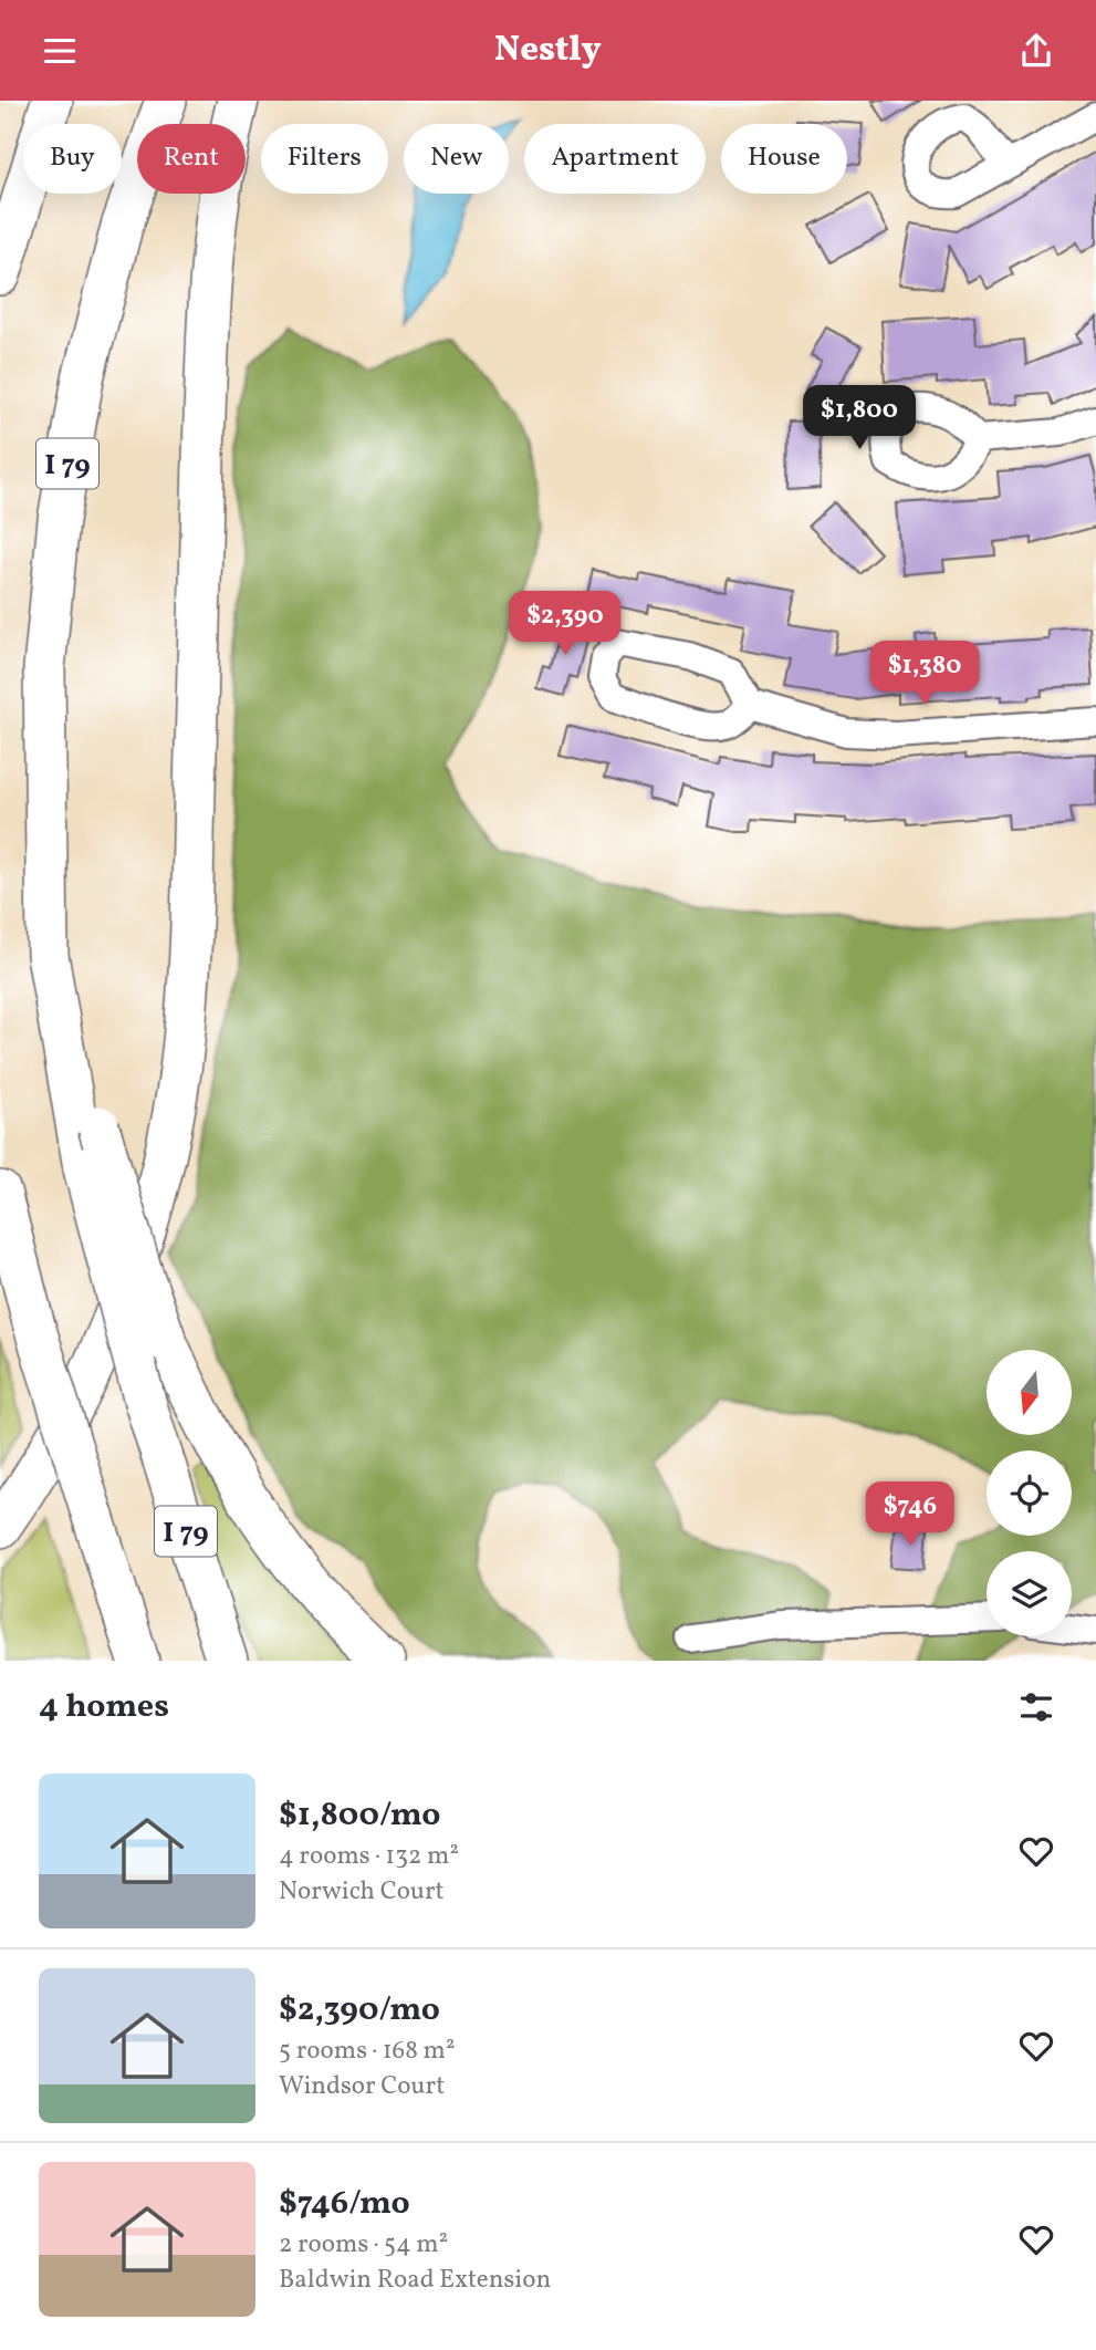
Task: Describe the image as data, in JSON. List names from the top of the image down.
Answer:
{
  "streets": {
    "highway": ["I 79"]
  },
  "north": "bottom",
  "page": {
    "header": "Nestly",
    "chip": [
      "Buy",
      "Rent",
      "Filters",
      "New",
      "Apartment",
      "House"
    ],
    "price": [
      "$1,800",
      "$2,390",
      "$1,380",
      "$746"
    ],
    "heading": "4 homes",
    "list": [
      {
        "name": "$1,800/mo",
        "note": "4 rooms · 132 m² · Norwich Court"
      },
      {
        "name": "$2,390/mo",
        "note": "5 rooms · 168 m² · Windsor Court"
      },
      {
        "name": "$746/mo",
        "note": "2 rooms · 54 m² · Baldwin Road Extension"
      }
    ]
  }
}
